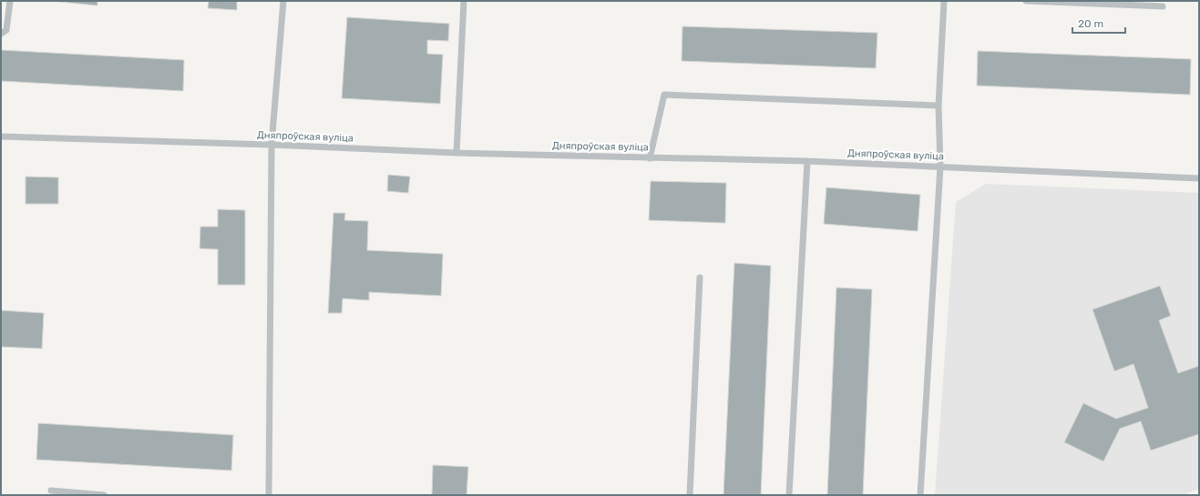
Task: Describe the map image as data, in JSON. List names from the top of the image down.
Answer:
{
  "streets": {
    "street": ["Дняпроўская вуліца"]
  },
  "scale_bar": "20 m"
}
